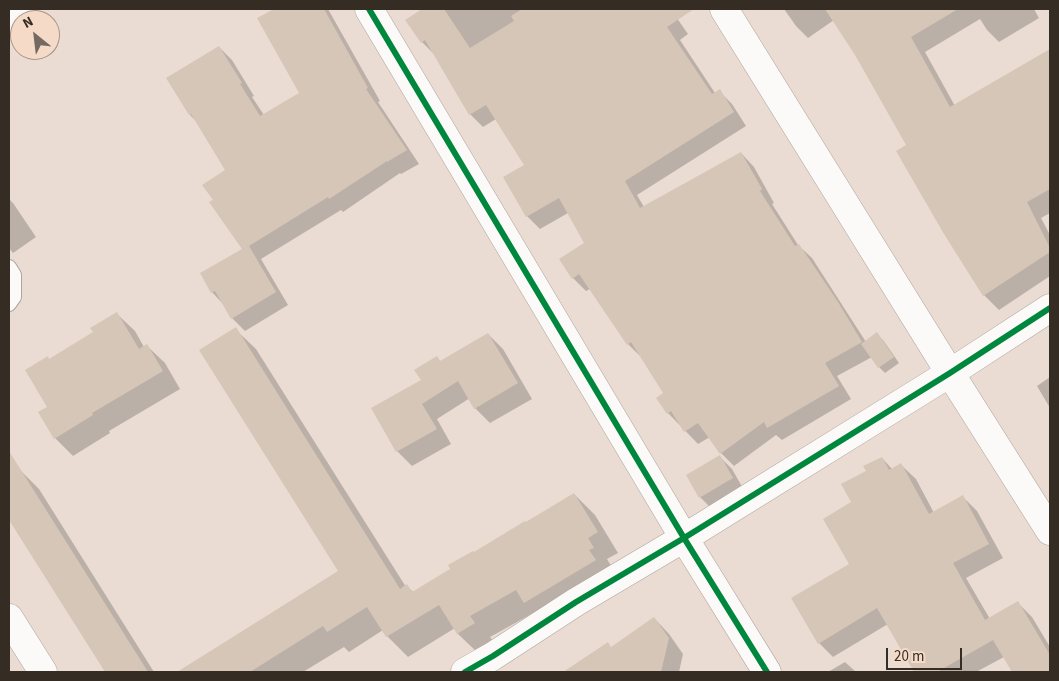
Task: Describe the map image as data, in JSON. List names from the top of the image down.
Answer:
{
  "scale_bar": "20 m",
  "north": "top left"
}
